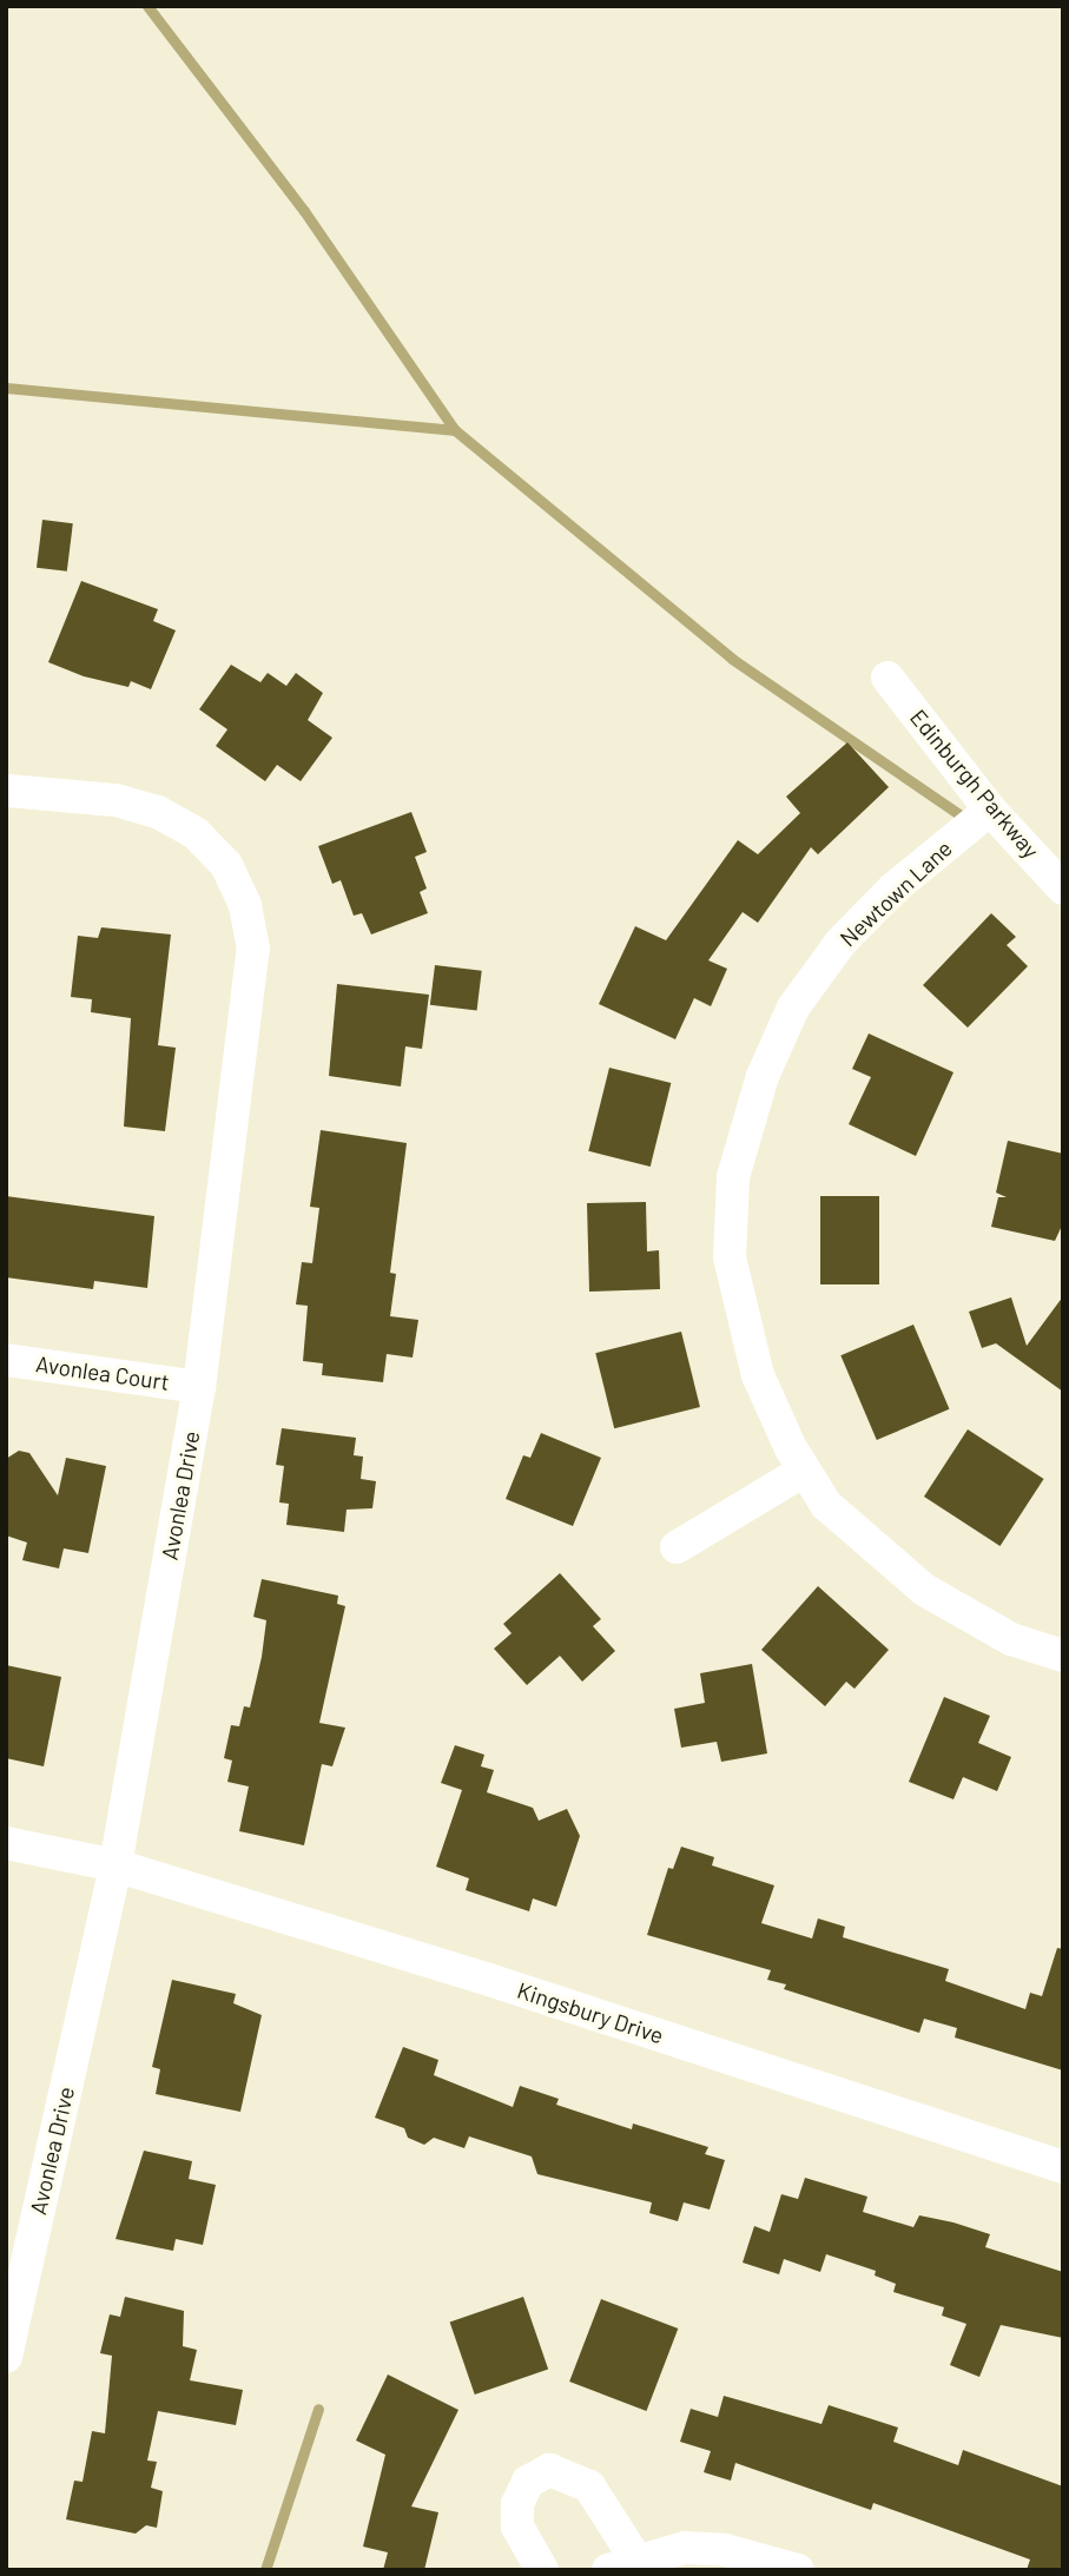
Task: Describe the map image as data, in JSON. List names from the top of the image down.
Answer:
{
  "streets": {
    "street": [
      "Edinburgh Parkway",
      "Newtown Lane",
      "Avonlea Court",
      "Avonlea Drive",
      "Kingsbury Drive"
    ]
  },
  "crossings": [
    ["Edinburgh Parkway", "Newtown Lane"],
    ["Avonlea Court", "Avonlea Drive"],
    ["Avonlea Drive", "Kingsbury Drive"]
  ]
}
